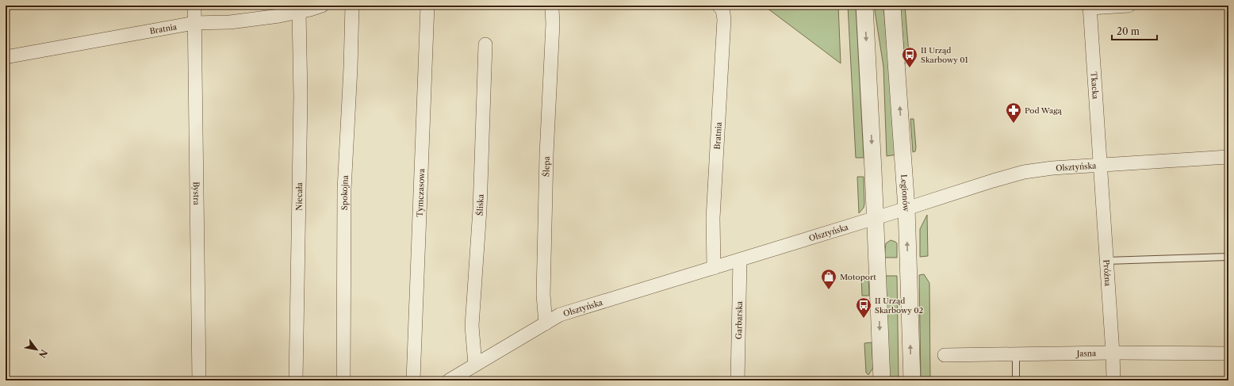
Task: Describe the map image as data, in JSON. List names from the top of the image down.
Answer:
{
  "streets": {
    "street": [
      "Bratnia",
      "Tkacka",
      "Ślepa",
      "Olsztyńska",
      "Spokojna",
      "Tymczasowa",
      "Legionów",
      "Bystra",
      "Niecała",
      "Śliska",
      "Próżna",
      "Garbarska",
      "Jasna"
    ]
  },
  "crossings": [
    ["Bratnia", "Olsztyńska"],
    ["Bratnia", "Bystra"],
    ["Bratnia", "Niecała"],
    ["Tkacka", "Olsztyńska"],
    ["Tkacka", "Próżna"],
    ["Ślepa", "Olsztyńska"],
    ["Olsztyńska", "Legionów"],
    ["Olsztyńska", "Śliska"],
    ["Olsztyńska", "Próżna"],
    ["Olsztyńska", "Garbarska"],
    ["Próżna", "Jasna"]
  ],
  "places": {
    "bus stop": ["II Urząd Skarbowy 01", "II Urząd Skarbowy 02"],
    "pharmacy": ["Pod Wagą"],
    "shop": ["Motoport"]
  },
  "scale_bar": "20 m",
  "north": "bottom right"
}
